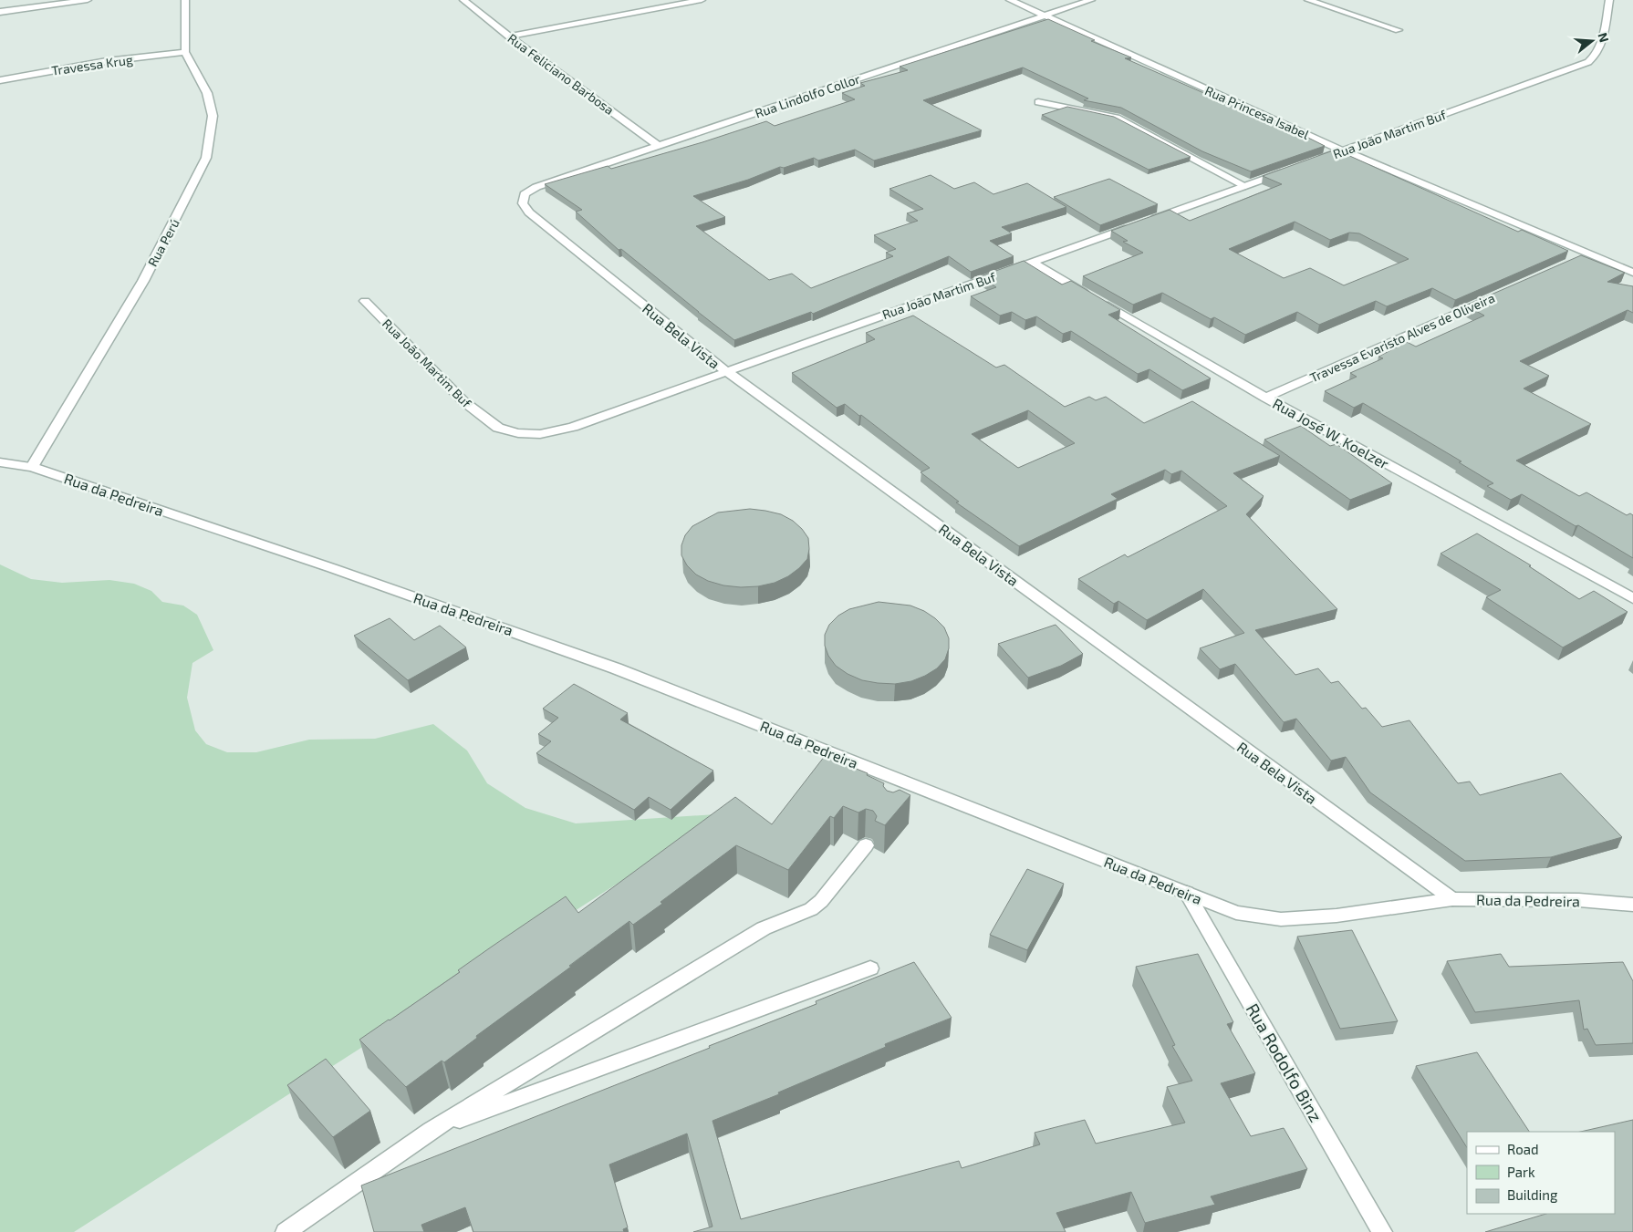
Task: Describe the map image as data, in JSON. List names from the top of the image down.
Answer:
{
  "streets": {
    "street": [
      "Travessa Krug",
      "Rua Feliciano Barbosa",
      "Rua Lindolfo Collor",
      "Rua Princesa Isabel",
      "Rua João Martim Buf",
      "Rua Perú",
      "Rua Bela Vista",
      "Travessa Evaristo Alves de Oliveira",
      "Rua José W. Koelzer",
      "Rua da Pedreira",
      "Rua Rodolfo Binz"
    ]
  },
  "crossings": [
    ["Travessa Krug", "Rua Perú"],
    ["Rua Feliciano Barbosa", "Rua Lindolfo Collor"],
    ["Rua Lindolfo Collor", "Rua Princesa Isabel"],
    ["Rua Lindolfo Collor", "Rua Bela Vista"],
    ["Rua Princesa Isabel", "Rua João Martim Buf"],
    ["Rua João Martim Buf", "Rua Bela Vista"],
    ["Rua João Martim Buf", "Rua José W. Koelzer"],
    ["Rua Perú", "Rua da Pedreira"],
    ["Rua Bela Vista", "Rua da Pedreira"],
    ["Travessa Evaristo Alves de Oliveira", "Rua José W. Koelzer"],
    ["Rua da Pedreira", "Rua Rodolfo Binz"]
  ],
  "legend": ["Road", "Park", "Building"],
  "north": "right"
}
